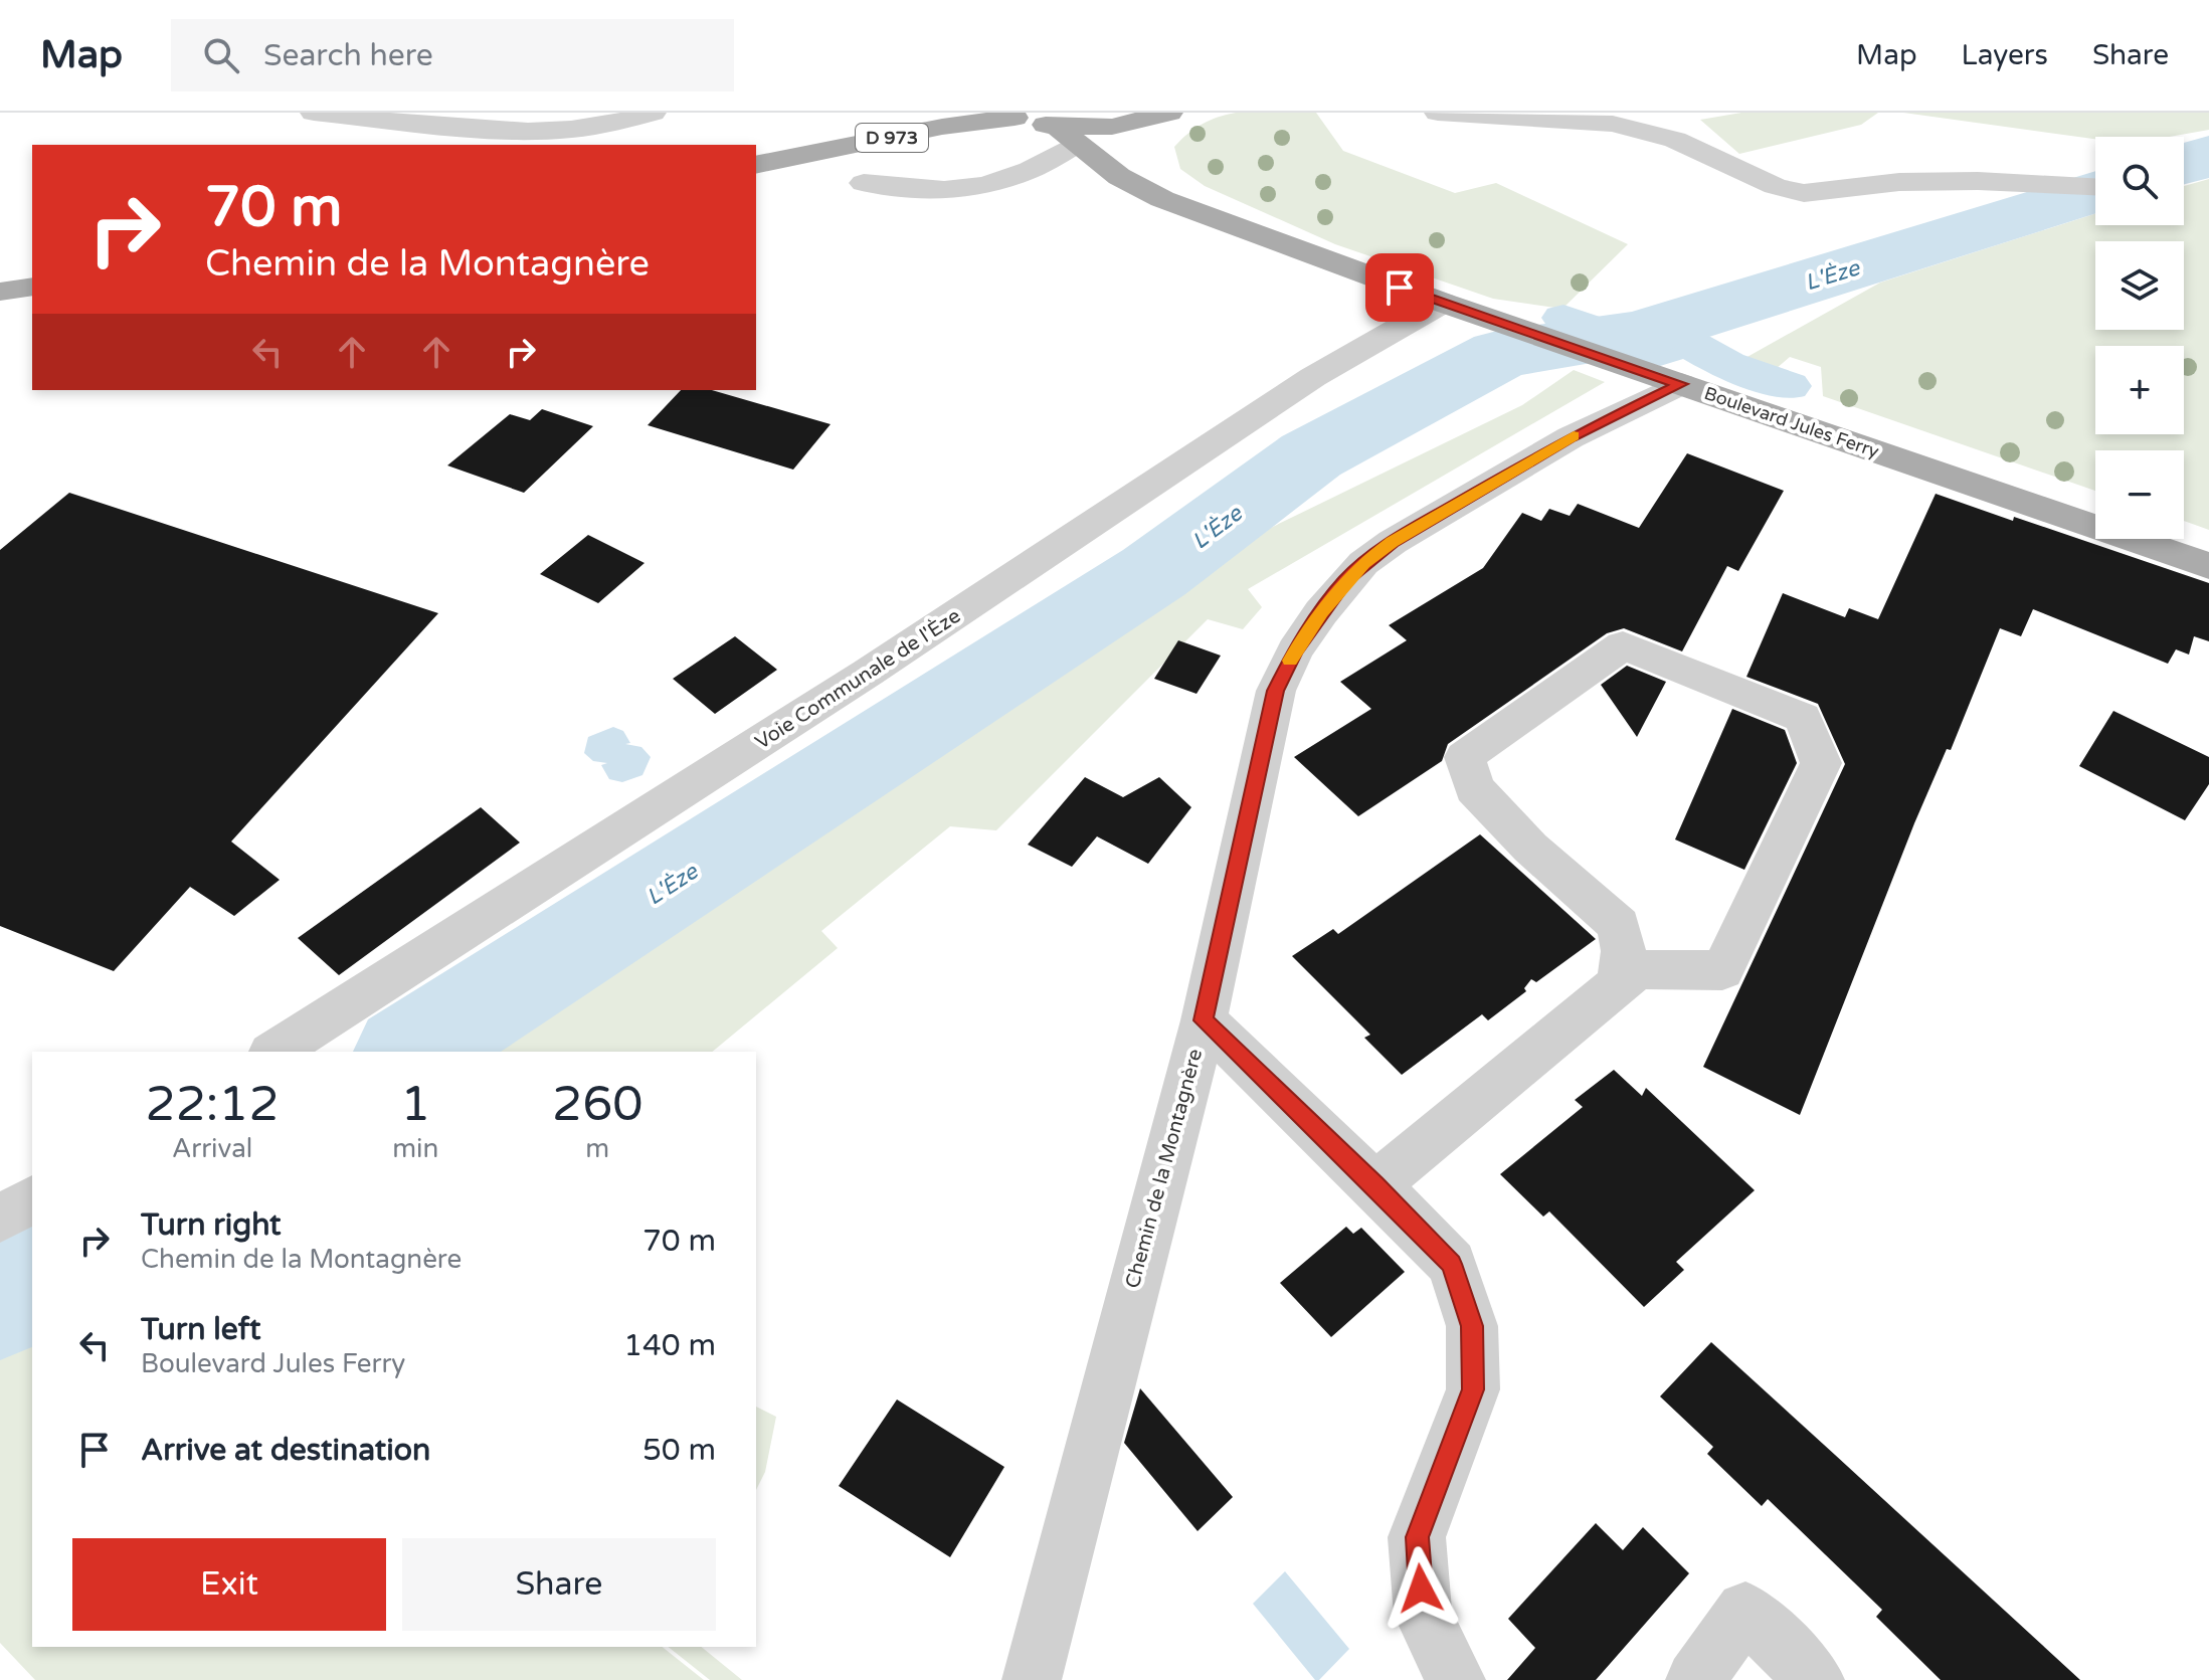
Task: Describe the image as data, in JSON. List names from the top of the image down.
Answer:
{
  "streets": {
    "main road": ["D 973", "Boulevard Jules Ferry"],
    "street": ["Voie Communale de l'Èze", "Chemin de la Montagnère"]
  },
  "crossings": [
    ["Boulevard Jules Ferry", "Voie Communale de l'Èze"],
    ["Boulevard Jules Ferry", "Chemin de la Montagnère"]
  ],
  "water": ["L'Èze"],
  "page": {
    "header": "Map",
    "search": "Search here",
    "nav": ["Map", "Layers", "Share"],
    "map_buttons": ["+", "−"],
    "turn": ["70 m", "Chemin de la Montagnère"],
    "eta": [
      "22:12",
      "Arrival",
      "1",
      "min",
      "260",
      "m"
    ],
    "list": [
      {
        "name": "Turn right",
        "note": "Chemin de la Montagnère",
        "value": "70 m"
      },
      {
        "name": "Turn left",
        "note": "Boulevard Jules Ferry",
        "value": "140 m"
      },
      {
        "name": "Arrive at destination",
        "value": "50 m"
      }
    ],
    "buttons": ["Exit", "Share"]
  }
}
